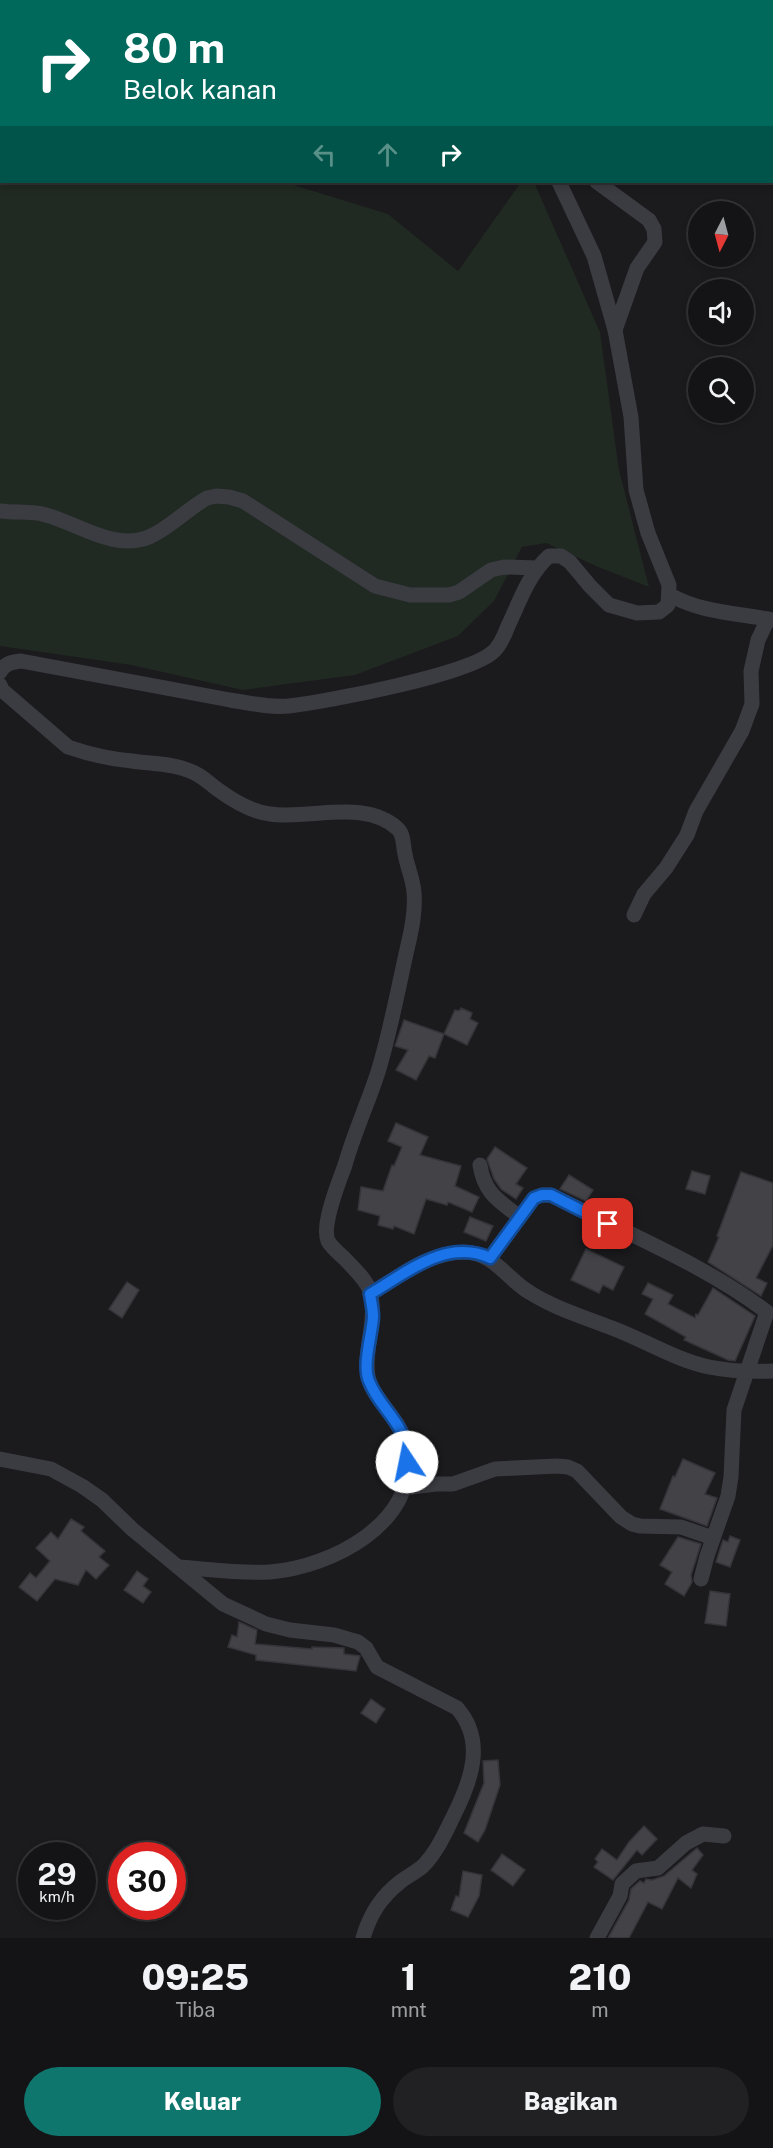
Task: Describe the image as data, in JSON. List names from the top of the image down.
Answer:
{
  "north": "bottom",
  "page": {
    "turn": ["80 m", "Belok kanan"],
    "speed": "29 km/h",
    "limit": "30",
    "eta": [
      "09:25",
      "Tiba",
      "1",
      "mnt",
      "210",
      "m"
    ],
    "buttons": ["Keluar", "Bagikan"]
  }
}
